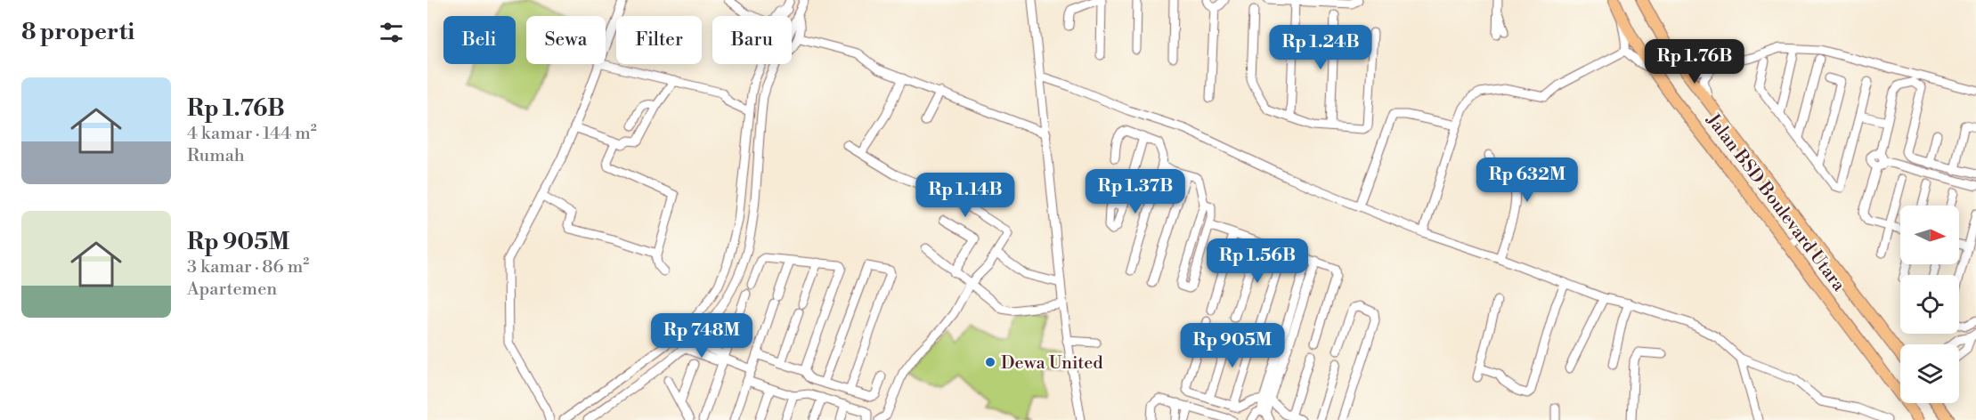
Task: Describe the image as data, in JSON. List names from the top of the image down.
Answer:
{
  "streets": {
    "main road": ["Jalan BSD Boulevard Utara"]
  },
  "places": ["Dewa United"],
  "north": "right",
  "page": {
    "heading": "8 properti",
    "chip": [
      "Beli",
      "Sewa",
      "Filter",
      "Baru"
    ],
    "price": [
      "Rp 1.24B",
      "Rp 1.76B",
      "Rp 632M",
      "Rp 1.37B",
      "Rp 1.14B",
      "Rp 1.56B",
      "Rp 748M",
      "Rp 905M"
    ],
    "list": [
      {
        "name": "Rp 1.76B",
        "note": "4 kamar · 144 m² · Rumah"
      },
      {
        "name": "Rp 905M",
        "note": "3 kamar · 86 m² · Apartemen"
      }
    ]
  }
}
